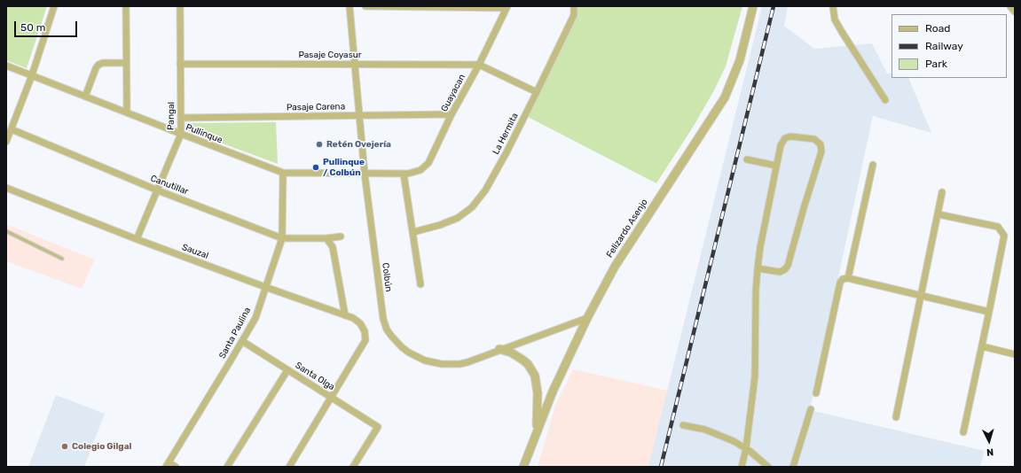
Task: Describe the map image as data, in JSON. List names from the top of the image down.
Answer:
{
  "streets": {
    "street": [
      "Pasaje Coyasur",
      "Guayacan",
      "Pasaje Carena",
      "Pangal",
      "Pullinque",
      "La Hermita",
      "Canutillar",
      "Felizardo Asenjo",
      "Sauzal",
      "Colbún",
      "Santa Paulina",
      "Santa Olga"
    ]
  },
  "crossings": [
    ["Pasaje Coyasur", "Guayacan"],
    ["Pasaje Coyasur", "Pangal"],
    ["Pasaje Coyasur", "Colbún"],
    ["Guayacan", "Pasaje Carena"],
    ["Guayacan", "Pullinque"],
    ["Pasaje Carena", "Pangal"],
    ["Pasaje Carena", "Colbún"],
    ["Pangal", "Pullinque"],
    ["Pangal", "Canutillar"],
    ["Pangal", "Sauzal"],
    ["Pullinque", "Colbún"],
    ["Pullinque", "Santa Paulina"],
    ["Canutillar", "Santa Paulina"],
    ["Felizardo Asenjo", "Colbún"],
    ["Sauzal", "Santa Paulina"],
    ["Sauzal", "Santa Olga"],
    ["Santa Paulina", "Santa Olga"]
  ],
  "places": ["Retén Ovejería", "Pullinque / Colbún", "Colegio Gilgal"],
  "legend": ["Road", "Railway", "Park"],
  "scale_bar": "50 m",
  "north": "bottom"
}
